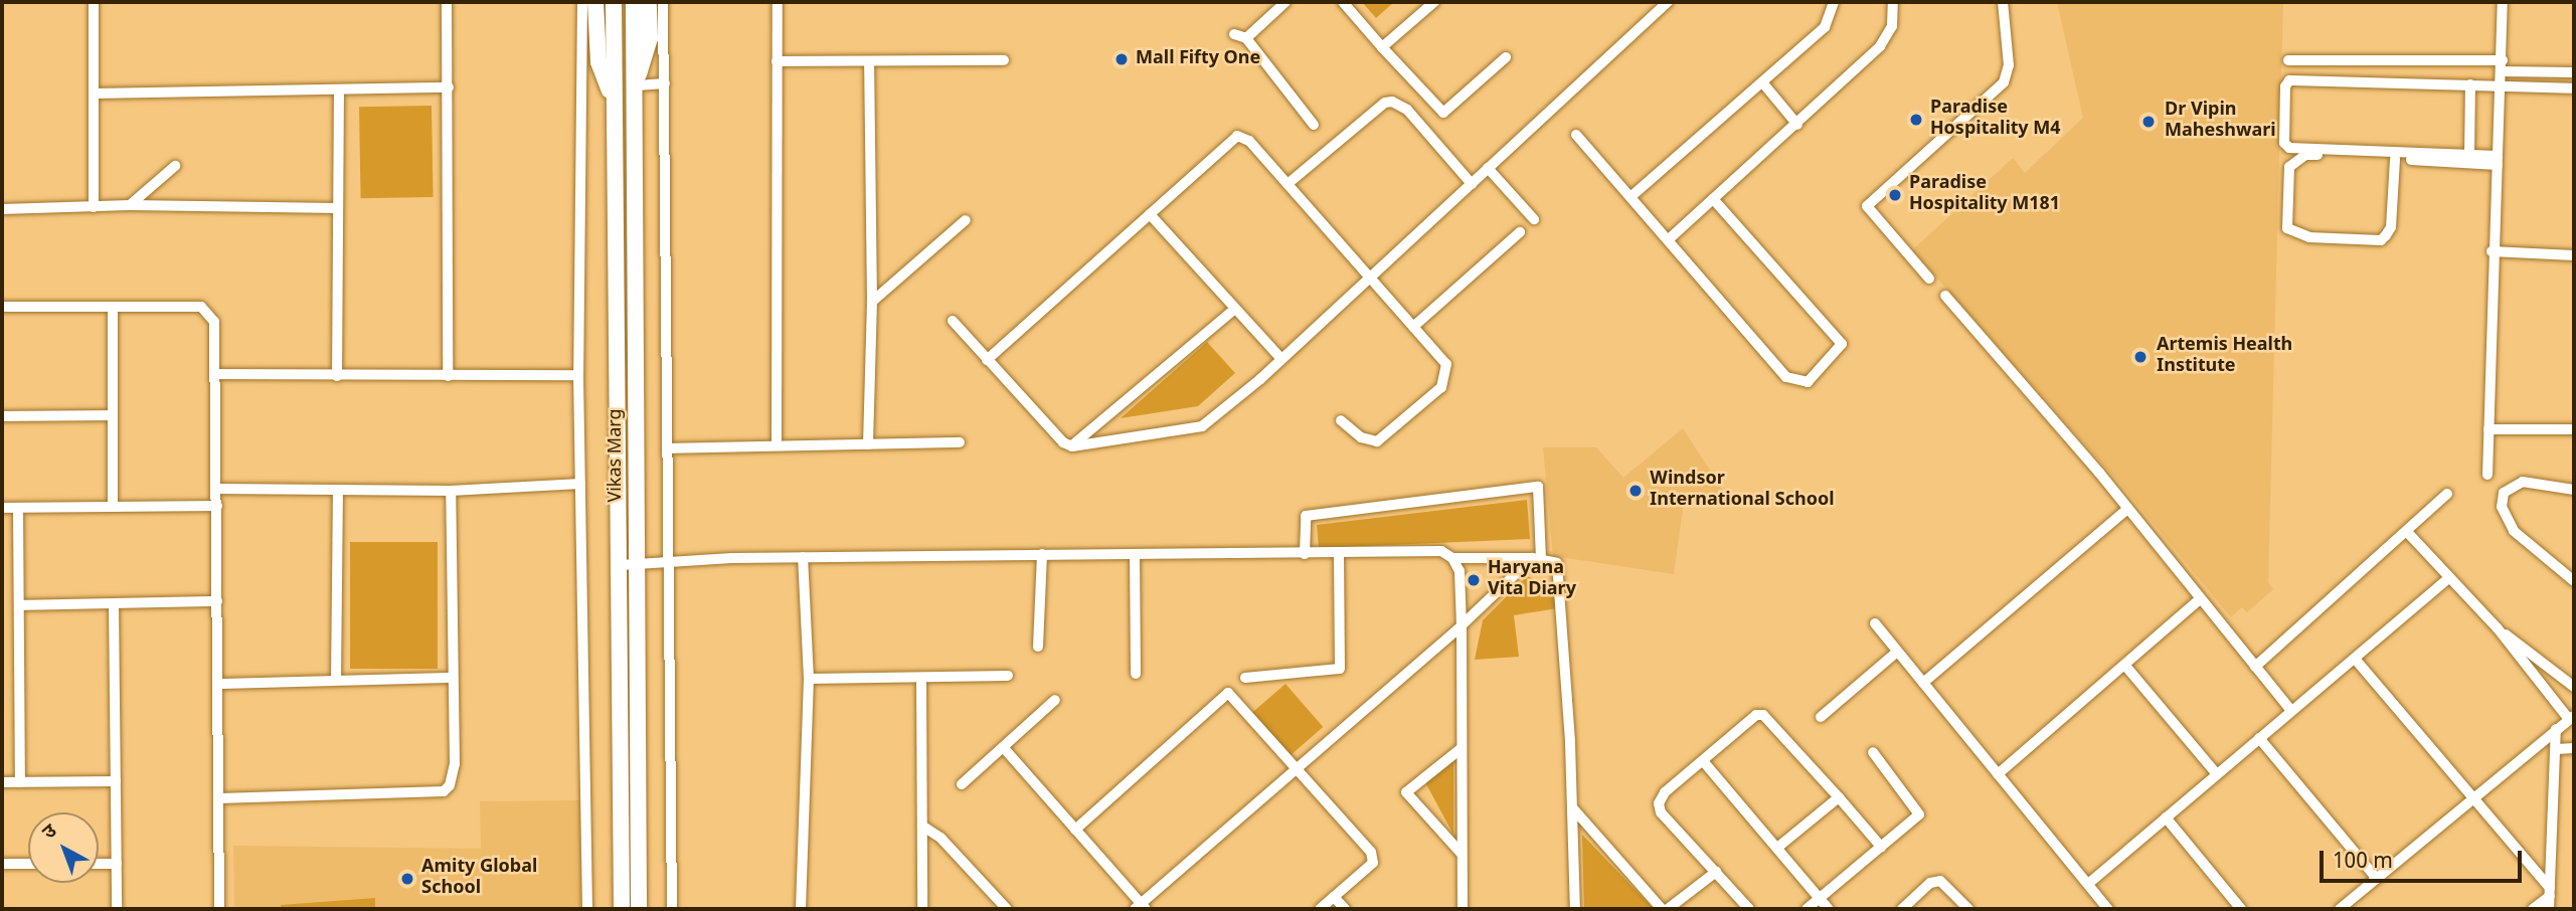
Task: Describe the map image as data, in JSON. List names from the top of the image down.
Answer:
{
  "streets": {
    "main road": ["Vikas Marg"]
  },
  "places": [
    "Mall Fifty One",
    "Paradise Hospitality M4",
    "Dr Vipin Maheshwari",
    "Paradise Hospitality M181",
    "Artemis Health Institute",
    "Windsor International School",
    "Haryana Vita Diary",
    "Amity Global School"
  ],
  "scale_bar": "100 m",
  "north": "top left"
}
